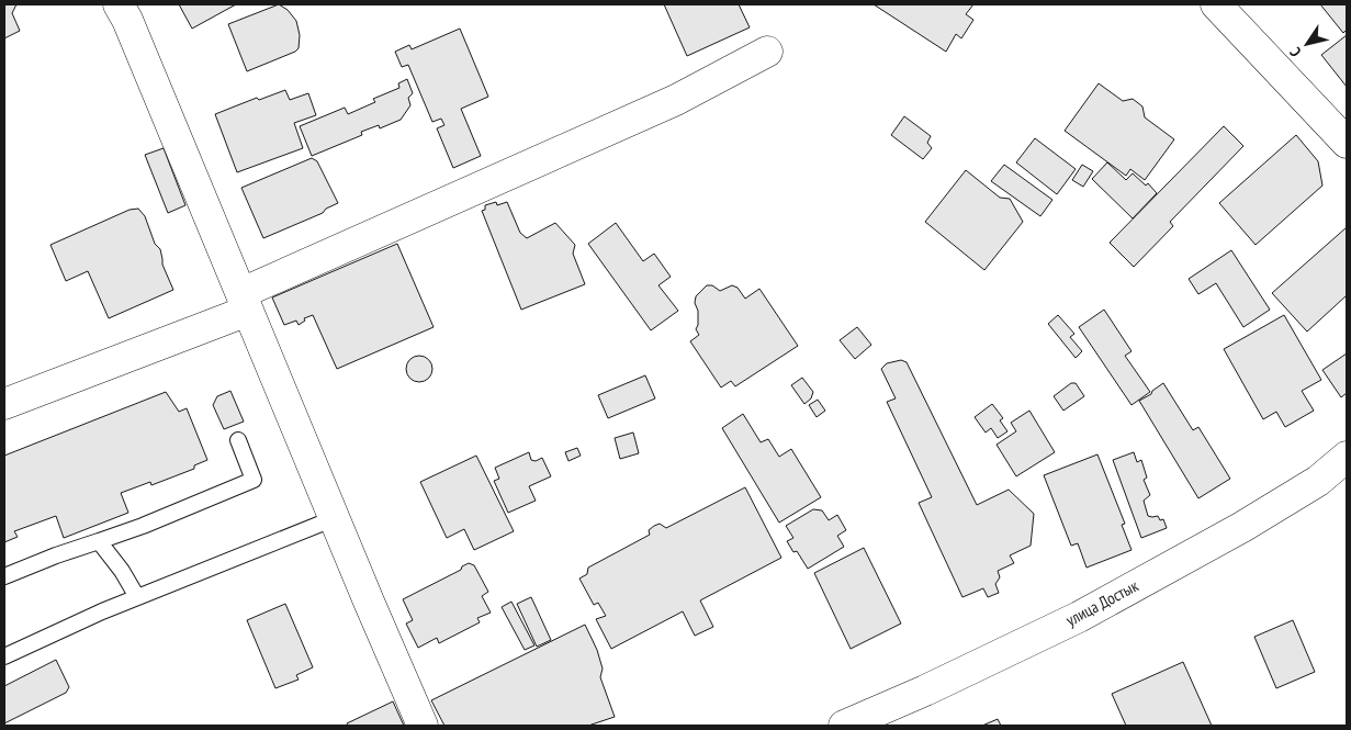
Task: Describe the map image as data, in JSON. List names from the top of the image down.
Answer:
{
  "streets": {
    "street": ["улица Достык"]
  },
  "north": "bottom left"
}
